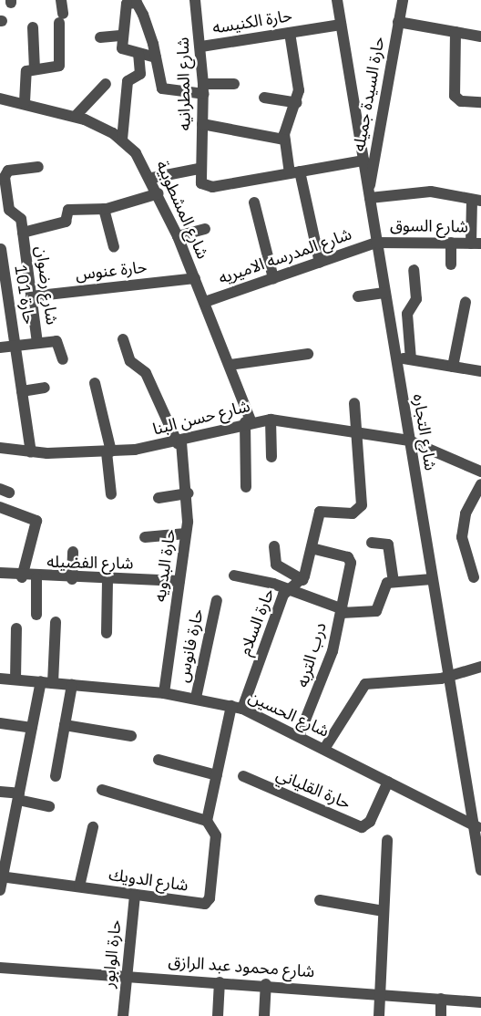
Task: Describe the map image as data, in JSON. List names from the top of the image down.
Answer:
{
  "streets": {
    "street": [
      "حارة الكنيسه",
      "شارع المطرانيه",
      "حارة السيدة جميله",
      "شارع المشطوبية",
      "شارع السوق",
      "شارع المدرسه الاميريه",
      "حارة عنوس",
      "شارع رضوان",
      "حارة 101",
      "شارع حسن البنا",
      "شارع التجاره",
      "شارع الفضيله",
      "حارة البدويه",
      "حارة السلام",
      "حارة فانوس",
      "درب التربه",
      "شارع الحسين",
      "حارة القلياني",
      "شارع الدويك",
      "حارة الوابور",
      "شارع محمود عبد الرازق"
    ]
  },
  "crossings": [
    ["حارة الكنيسه", "شارع المطرانيه"],
    ["حارة الكنيسه", "شارع التجاره"],
    ["حارة السيدة جميله", "شارع التجاره"],
    ["شارع المشطوبية", "شارع المدرسه الاميريه"],
    ["شارع المشطوبية", "حارة عنوس"],
    ["شارع المشطوبية", "شارع حسن البنا"],
    ["شارع السوق", "شارع المدرسه الاميريه"],
    ["شارع السوق", "شارع التجاره"],
    ["شارع المدرسه الاميريه", "شارع التجاره"],
    ["حارة عنوس", "شارع رضوان"],
    ["حارة 101", "شارع حسن البنا"],
    ["شارع حسن البنا", "شارع التجاره"],
    ["شارع حسن البنا", "حارة البدويه"],
    ["شارع التجاره", "شارع الحسين"],
    ["شارع الفضيله", "حارة البدويه"],
    ["حارة البدويه", "شارع الحسين"],
    ["حارة السلام", "شارع الحسين"],
    ["حارة السلام", "شارع الدويك"],
    ["حارة فانوس", "شارع الحسين"],
    ["درب التربه", "شارع الحسين"],
    ["شارع الحسين", "حارة القلياني"],
    ["شارع الدويك", "حارة الوابور"],
    ["حارة الوابور", "شارع محمود عبد الرازق"]
  ]
}
